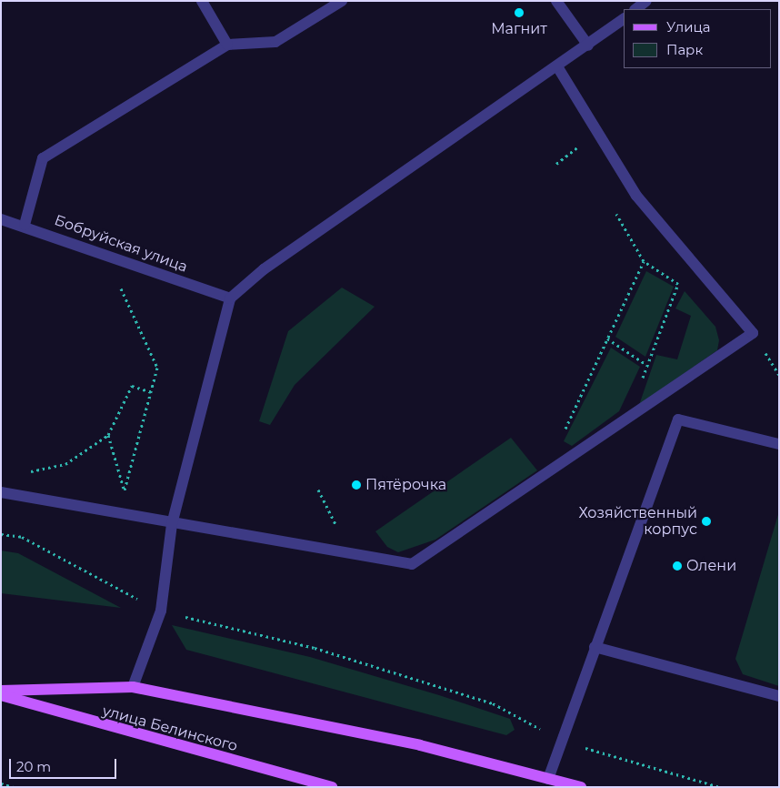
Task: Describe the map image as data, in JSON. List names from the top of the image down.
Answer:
{
  "streets": {
    "main road": ["улица Белинского"],
    "street": ["Бобруйская улица"]
  },
  "places": [
    "Магнит",
    "Пятёрочка",
    "Хозяйственный корпус",
    "Олени"
  ],
  "legend": ["Улица", "Парк"],
  "scale_bar": "20 m"
}
